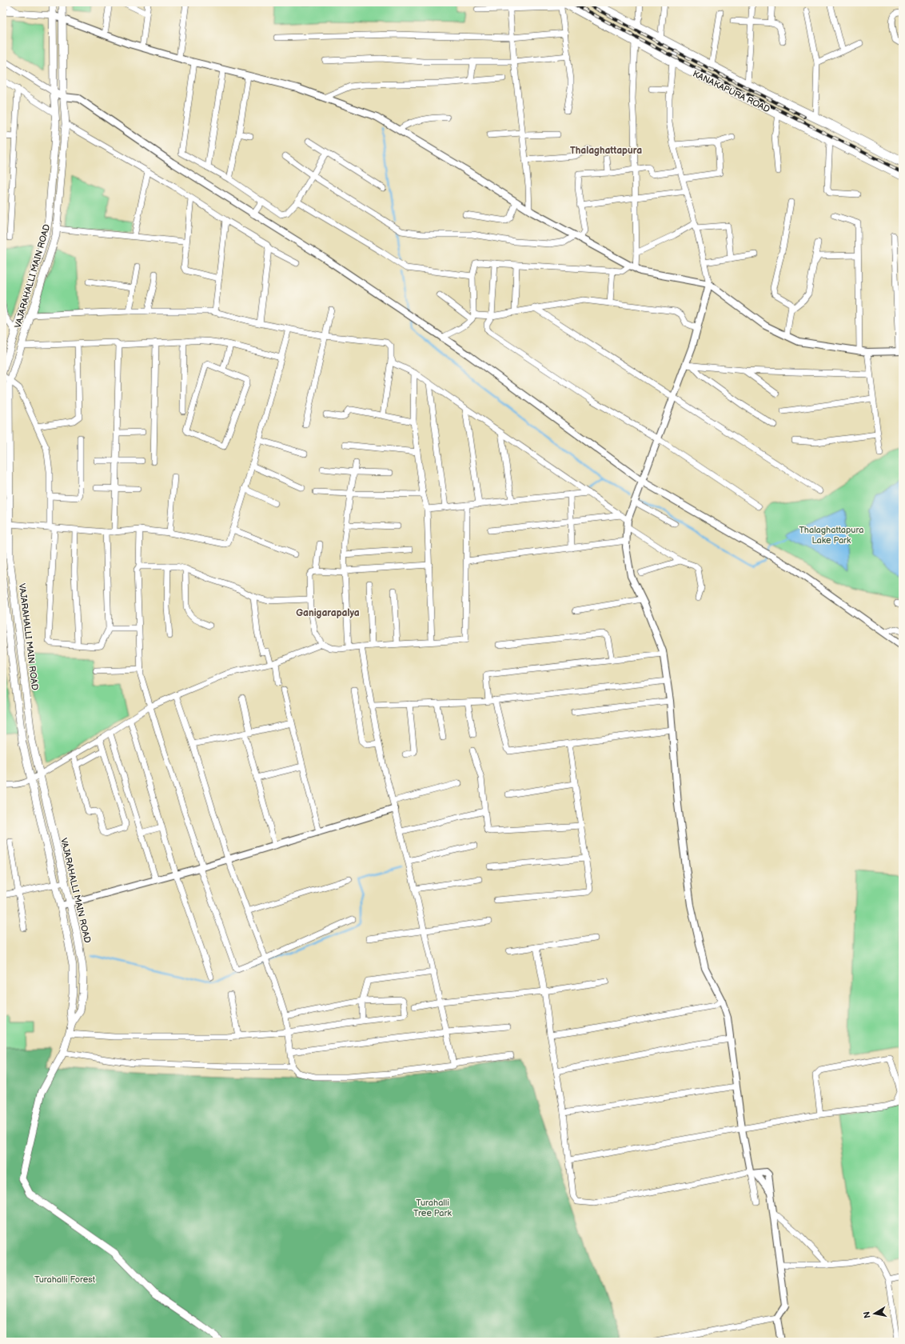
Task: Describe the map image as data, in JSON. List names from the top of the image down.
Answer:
{
  "streets": {
    "highway": ["KANAKAPURA ROAD"],
    "main road": ["VAJARAHALLI MAIN ROAD"]
  },
  "districts": ["Thalaghattapura", "Ganigarapalya"],
  "parks": ["Thalaghattapura Lake Park", "Turahalli Tree Park", "Turahalli Forest"],
  "north": "left"
}
